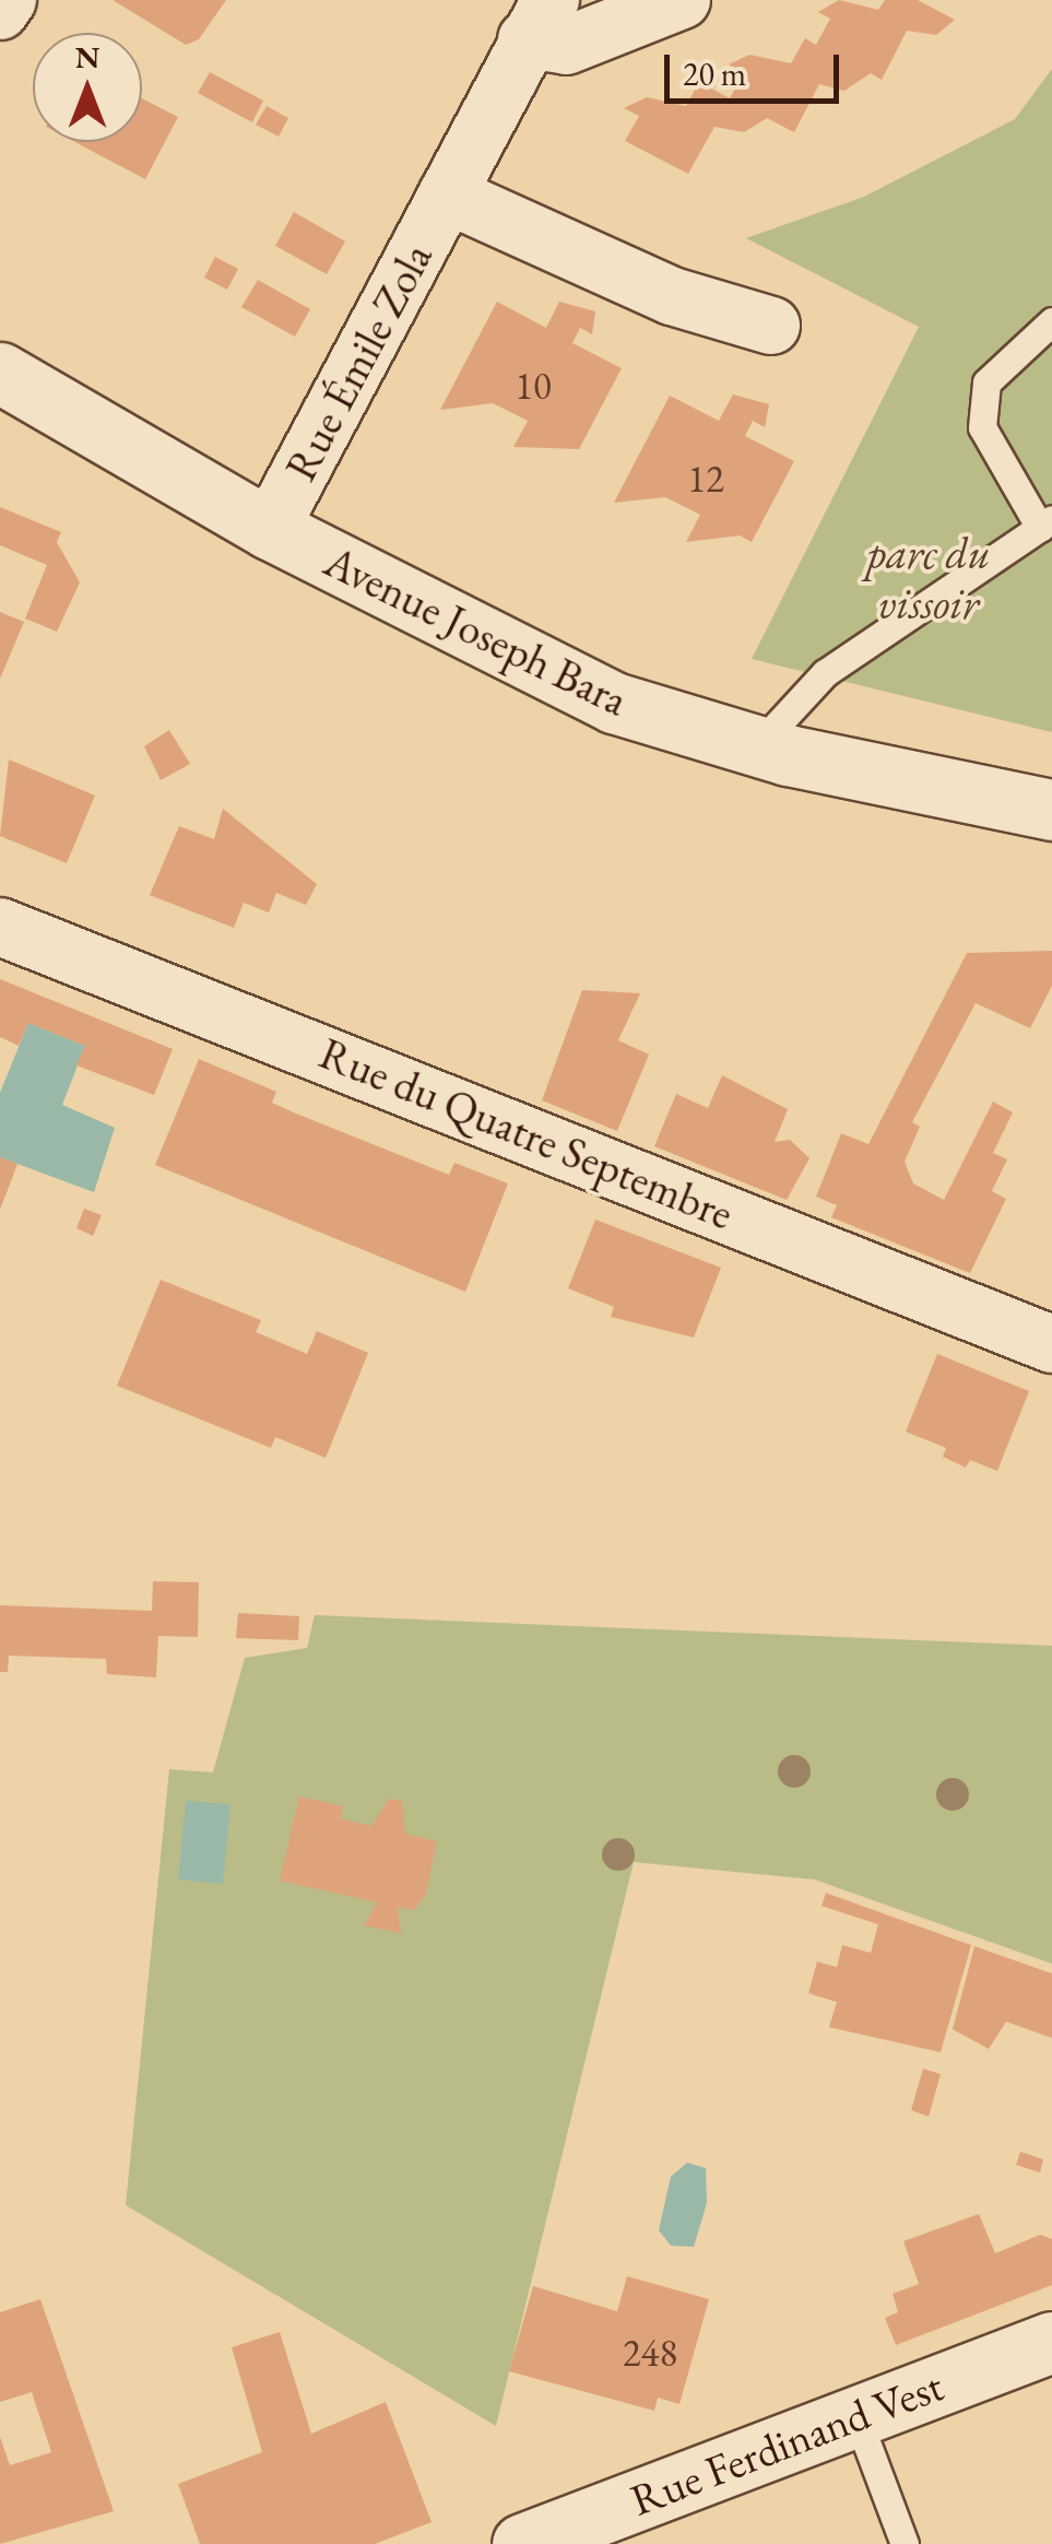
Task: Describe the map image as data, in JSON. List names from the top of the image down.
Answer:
{
  "streets": {
    "street": [
      "Rue Émile Zola",
      "Avenue Joseph Bara",
      "Rue du Quatre Septembre",
      "Rue Ferdinand Vest"
    ]
  },
  "crossings": [
    ["Rue Émile Zola", "Avenue Joseph Bara"]
  ],
  "parks": ["parc du vissoir"],
  "house_numbers": ["10", "12", "248"],
  "scale_bar": "20 m",
  "north": "top"
}
